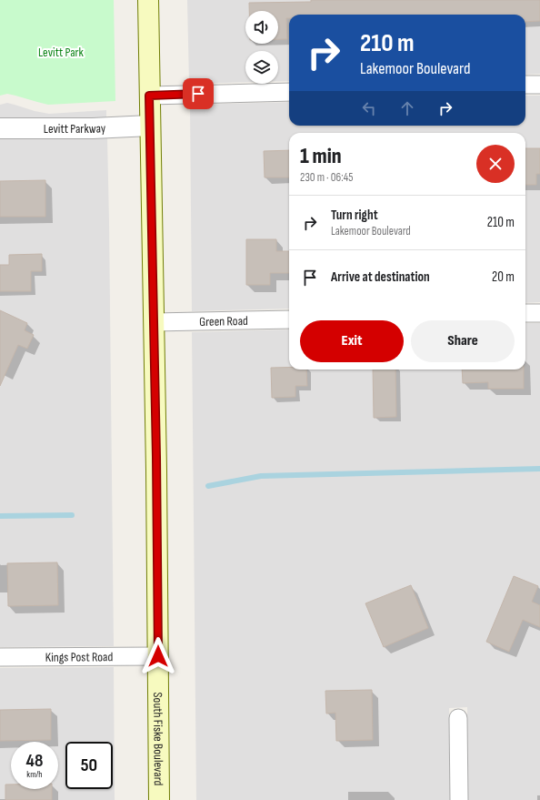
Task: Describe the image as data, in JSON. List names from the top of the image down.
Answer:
{
  "streets": {
    "main road": ["South Fiske Boulevard"],
    "street": ["Levitt Parkway", "Green Road", "Kings Post Road"]
  },
  "crossings": [
    ["Levitt Parkway", "South Fiske Boulevard"],
    ["Green Road", "South Fiske Boulevard"],
    ["Kings Post Road", "South Fiske Boulevard"]
  ],
  "parks": ["Levitt Park"],
  "page": {
    "turn": ["210 m", "Lakemoor Boulevard"],
    "heading": ["1 min", "230 m · 06:45"],
    "list": [
      {
        "name": "Turn right",
        "note": "Lakemoor Boulevard",
        "value": "210 m"
      },
      {
        "name": "Arrive at destination",
        "value": "20 m"
      }
    ],
    "buttons": ["Exit", "Share"],
    "speed": "48 km/h",
    "limit": "50"
  }
}
